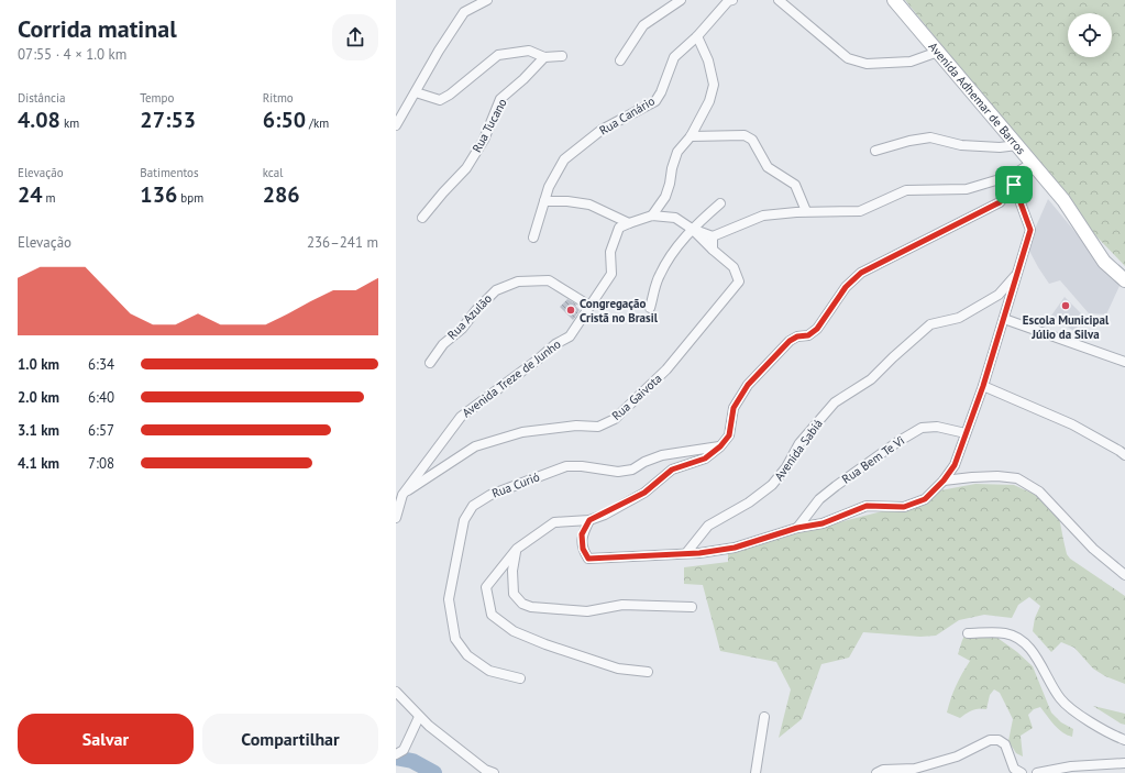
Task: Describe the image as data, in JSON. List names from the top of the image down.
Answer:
{
  "streets": {
    "street": [
      "Avenida Adhemar de Barros",
      "Rua Canário",
      "Rua Tucano",
      "Rua Azulão",
      "Avenida Treze de Junho",
      "Rua Gaivota",
      "Avenida Sabiá",
      "Rua Bem Te Vi",
      "Rua Curió"
    ]
  },
  "crossings": [
    ["Rua Azulão", "Avenida Treze de Junho"],
    ["Avenida Treze de Junho", "Rua Gaivota"]
  ],
  "places": ["Escola Municipal Júlio da Silva", "Congregação Cristã no Brasil"],
  "page": {
    "heading": ["Corrida matinal", "07:55 · 4 × 1.0 km"],
    "stats": [
      ["Distância", "4.08 km"],
      ["Tempo", "27:53"],
      ["Ritmo", "6:50 /km"],
      ["Elevação", "24 m"],
      ["Batimentos", "136 bpm"],
      ["kcal", "286"]
    ],
    "chart": ["Elevação", "236–241 m"],
    "list": [
      {
        "name": "1.0 km",
        "note": "6:34"
      },
      {
        "name": "2.0 km",
        "note": "6:40"
      },
      {
        "name": "3.1 km",
        "note": "6:57"
      },
      {
        "name": "4.1 km",
        "note": "7:08"
      }
    ],
    "buttons": ["Salvar", "Compartilhar"]
  }
}
